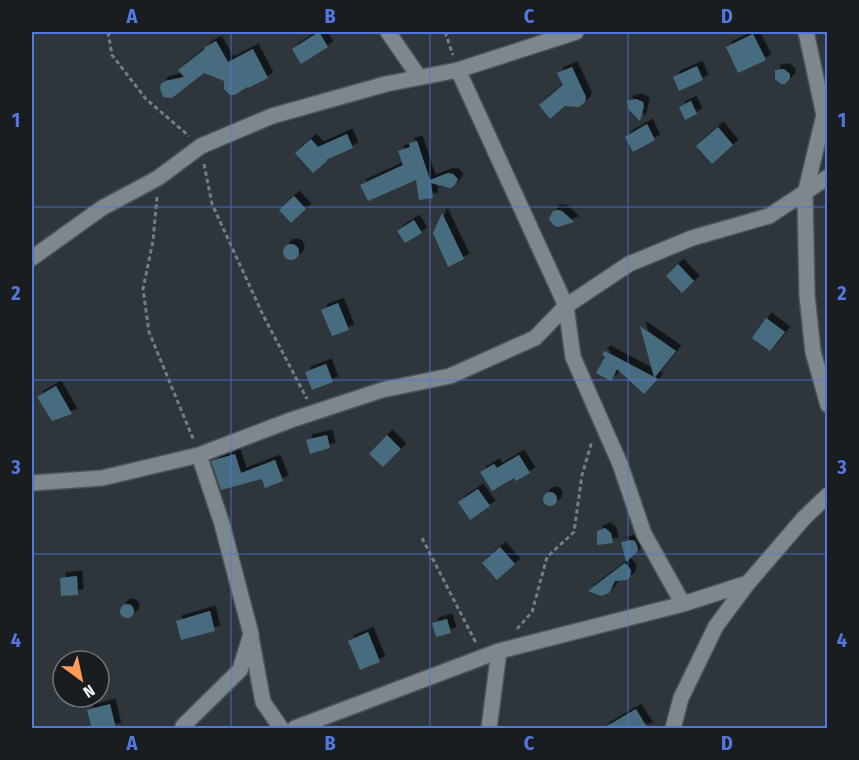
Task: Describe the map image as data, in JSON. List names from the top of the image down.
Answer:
{
  "north": "bottom right",
  "grid": {
    "columns": [
      "A",
      "B",
      "C",
      "D"
    ],
    "rows": [
      "1",
      "2",
      "3",
      "4"
    ]
  }
}
